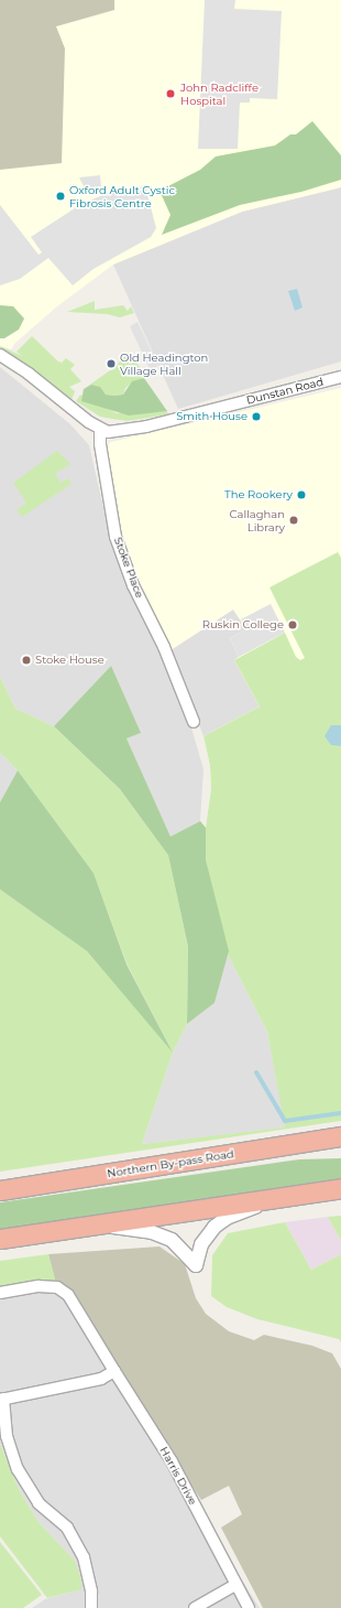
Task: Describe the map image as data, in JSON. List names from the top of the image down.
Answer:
{
  "streets": {
    "highway": ["Northern By-pass Road"],
    "street": ["Dunstan Road", "Stoke Place", "Harris Drive"]
  },
  "crossings": [
    ["Dunstan Road", "Stoke Place"]
  ],
  "places": [
    "John Radcliffe Hospital",
    "Oxford Adult Cystic Fibrosis Centre",
    "Old Headington Village Hall",
    "Smith House",
    "The Rookery",
    "Callaghan Library",
    "Ruskin College",
    "Stoke House"
  ]
}
